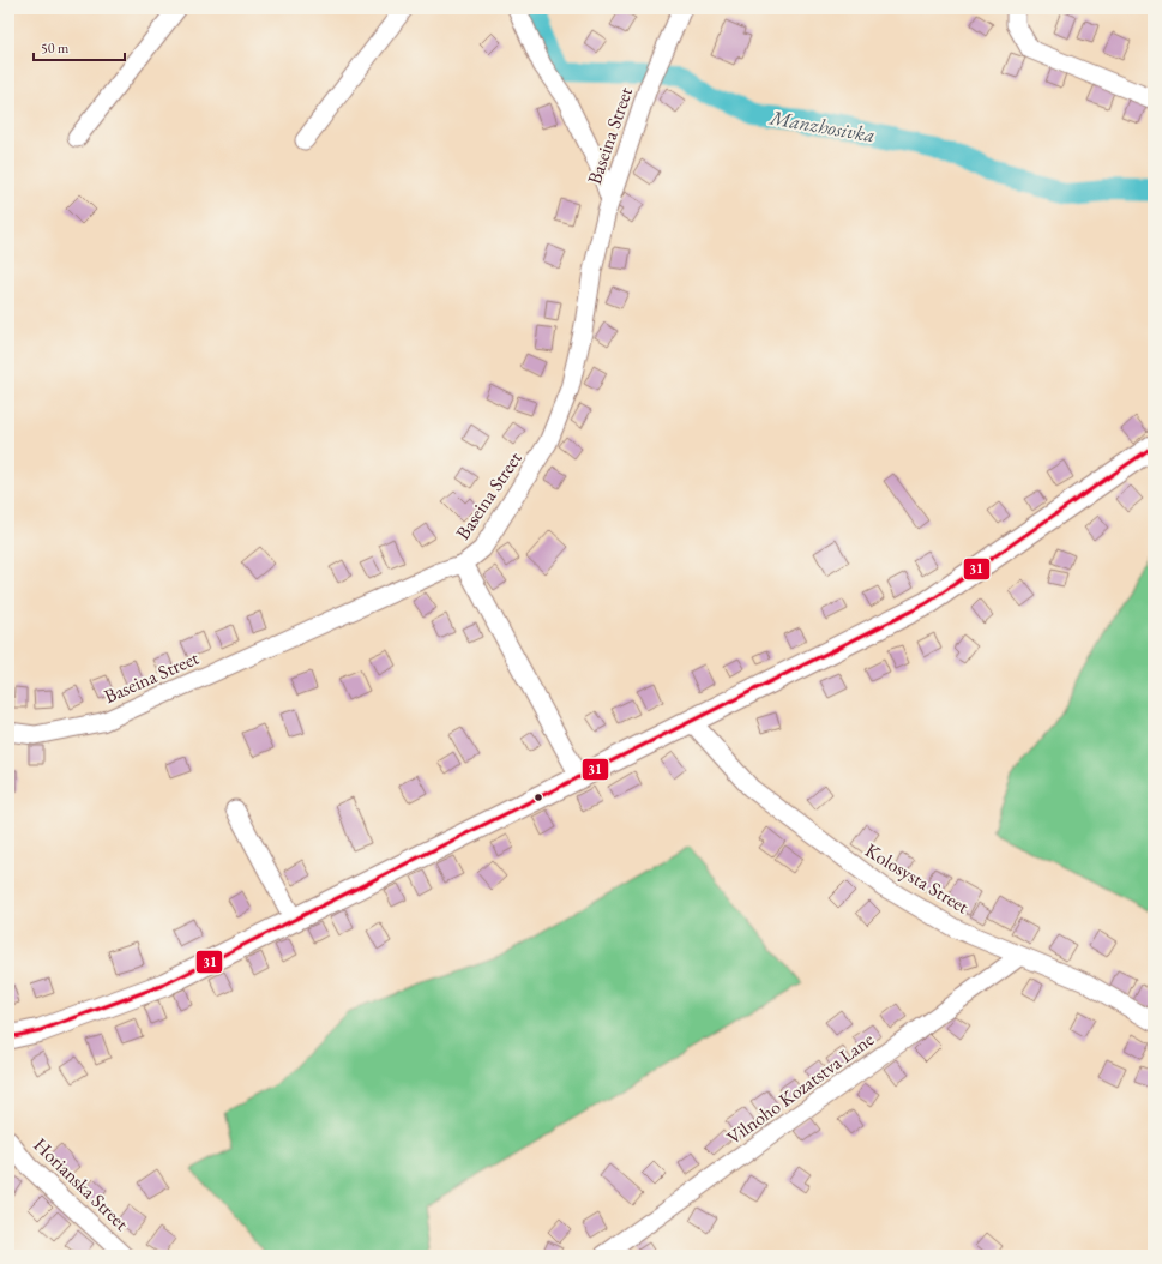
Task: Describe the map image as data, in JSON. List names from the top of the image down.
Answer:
{
  "streets": {
    "street": [
      "Baseina Street",
      "Kolosysta Street",
      "Vilnoho Kozatstva Lane",
      "Horianska Street"
    ]
  },
  "crossings": [
    ["Kolosysta Street", "Vilnoho Kozatstva Lane"]
  ],
  "water": ["Manzhosivka"],
  "lines": ["transit line 31"],
  "scale_bar": "50 m"
}
